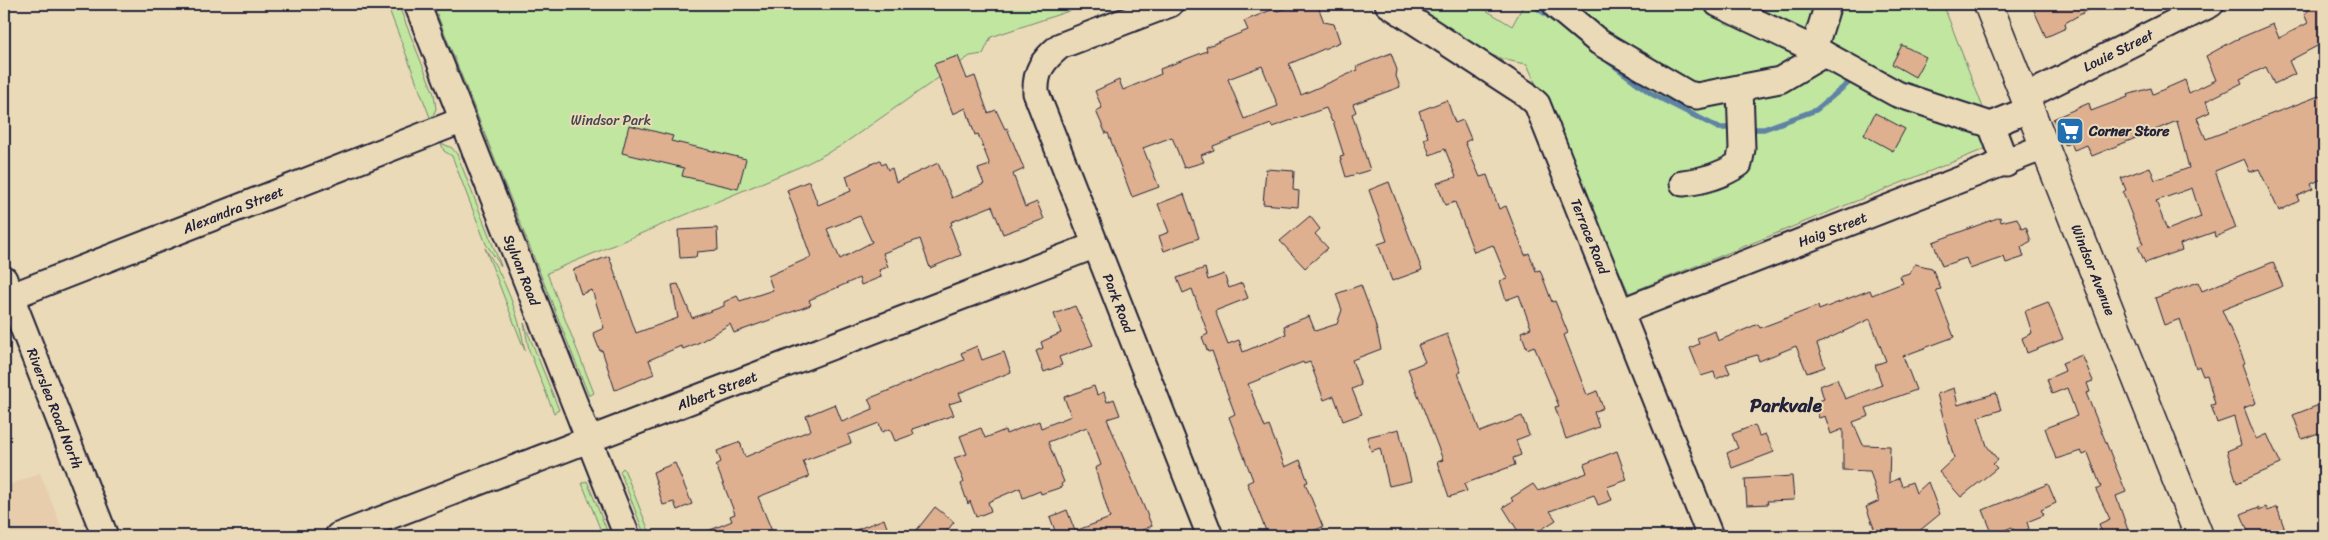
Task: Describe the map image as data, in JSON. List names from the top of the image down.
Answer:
{
  "streets": {
    "main road": ["Windsor Avenue"],
    "street": [
      "Louie Street",
      "Alexandra Street",
      "Haig Street",
      "Terrace Road",
      "Sylvan Road",
      "Park Road",
      "Albert Street",
      "Riverslea Road North"
    ]
  },
  "crossings": [
    ["Louie Street", "Windsor Avenue"],
    ["Alexandra Street", "Sylvan Road"],
    ["Alexandra Street", "Riverslea Road North"],
    ["Haig Street", "Terrace Road"],
    ["Haig Street", "Windsor Avenue"],
    ["Sylvan Road", "Albert Street"],
    ["Park Road", "Albert Street"]
  ],
  "districts": ["Parkvale"],
  "parks": ["Windsor Park"],
  "places": {
    "supermarket": ["Corner Store"]
  }
}
